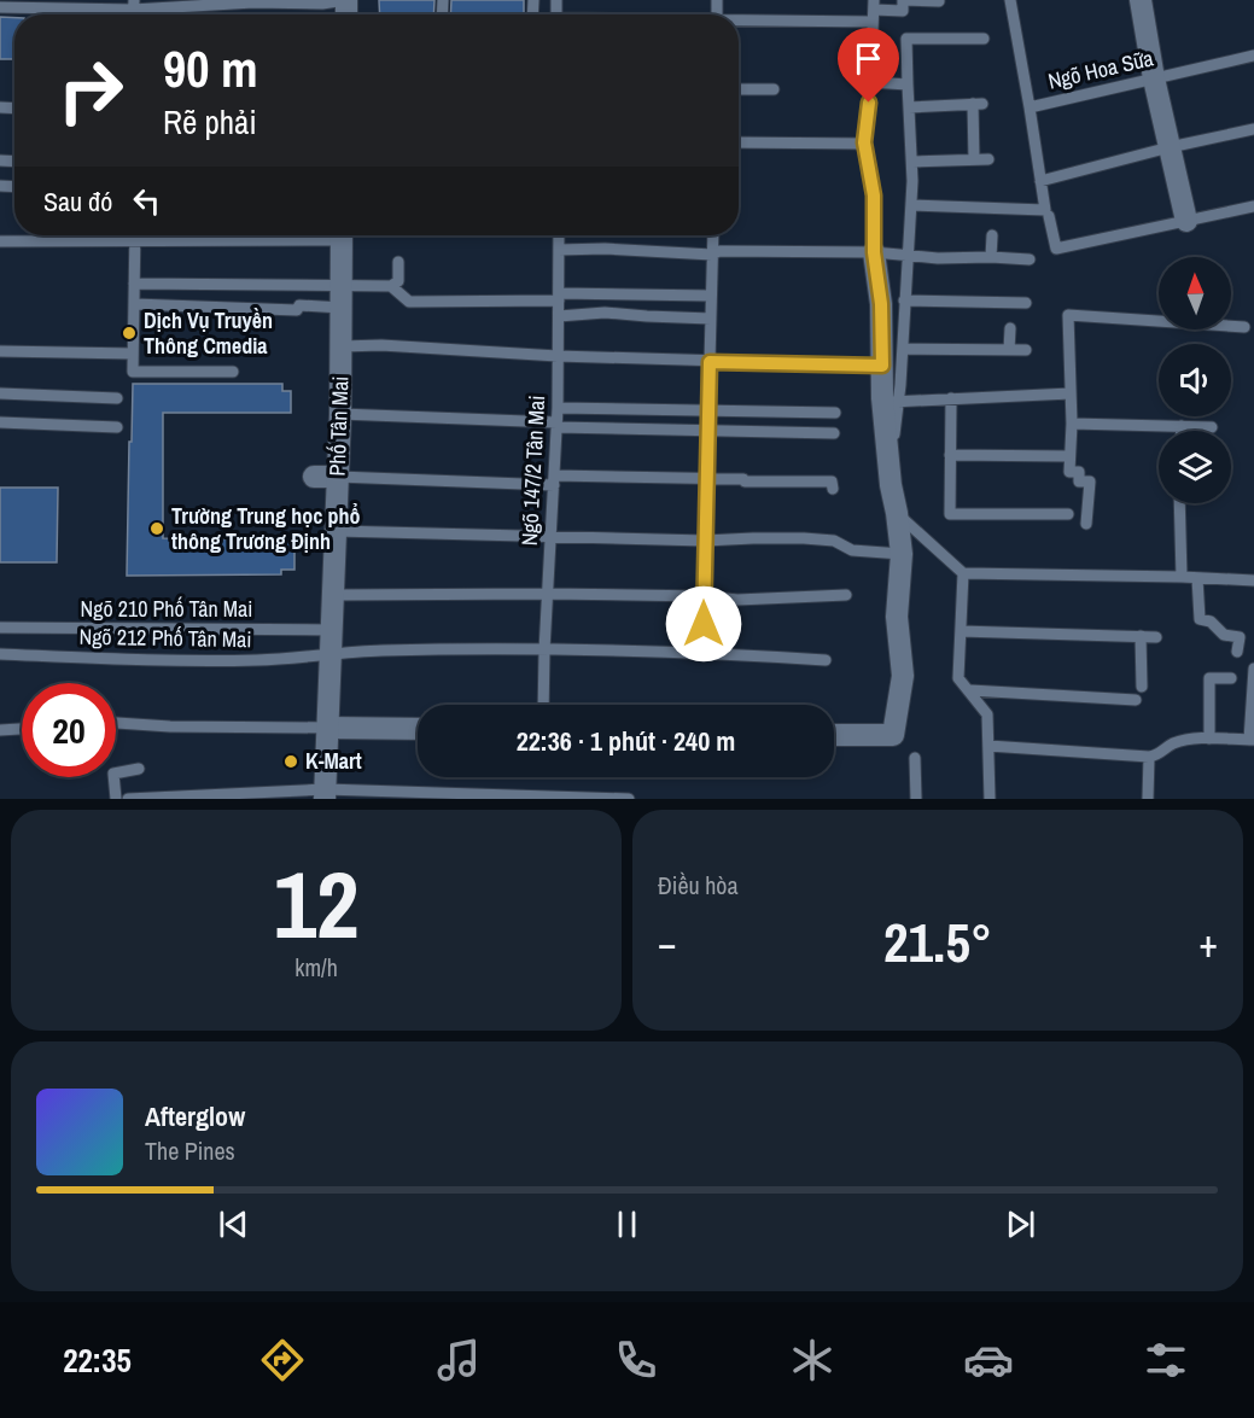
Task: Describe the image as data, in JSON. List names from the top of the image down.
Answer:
{
  "streets": {
    "street": ["Phố Tân Mai"],
    "lane": [
      "Ngõ Hoa Sữa",
      "Ngõ 147/2 Tân Mai",
      "Ngõ 210 Phố Tân Mai",
      "Ngõ 212 Phố Tân Mai"
    ]
  },
  "crossings": [
    ["Phố Tân Mai", "Ngõ 210 Phố Tân Mai"],
    ["Phố Tân Mai", "Ngõ 212 Phố Tân Mai"],
    ["Ngõ 147/2 Tân Mai", "Ngõ 212 Phố Tân Mai"]
  ],
  "places": ["Dịch Vụ Truyền Thông Cmedia", "Trường Trung học phổ thông Trương Định", "K-Mart"],
  "north": "top",
  "page": {
    "turn": ["90 m", "Rẽ phải"],
    "then": "Sau đó",
    "limit": "20",
    "trip": "22:36 · 1 phút · 240 m",
    "tile": [
      ["12", "km/h"],
      "Điều hòa"
    ],
    "heat": ["−", "21.5°", "+"],
    "song": ["Afterglow", "The Pines"],
    "tabs": "22:35"
  }
}
